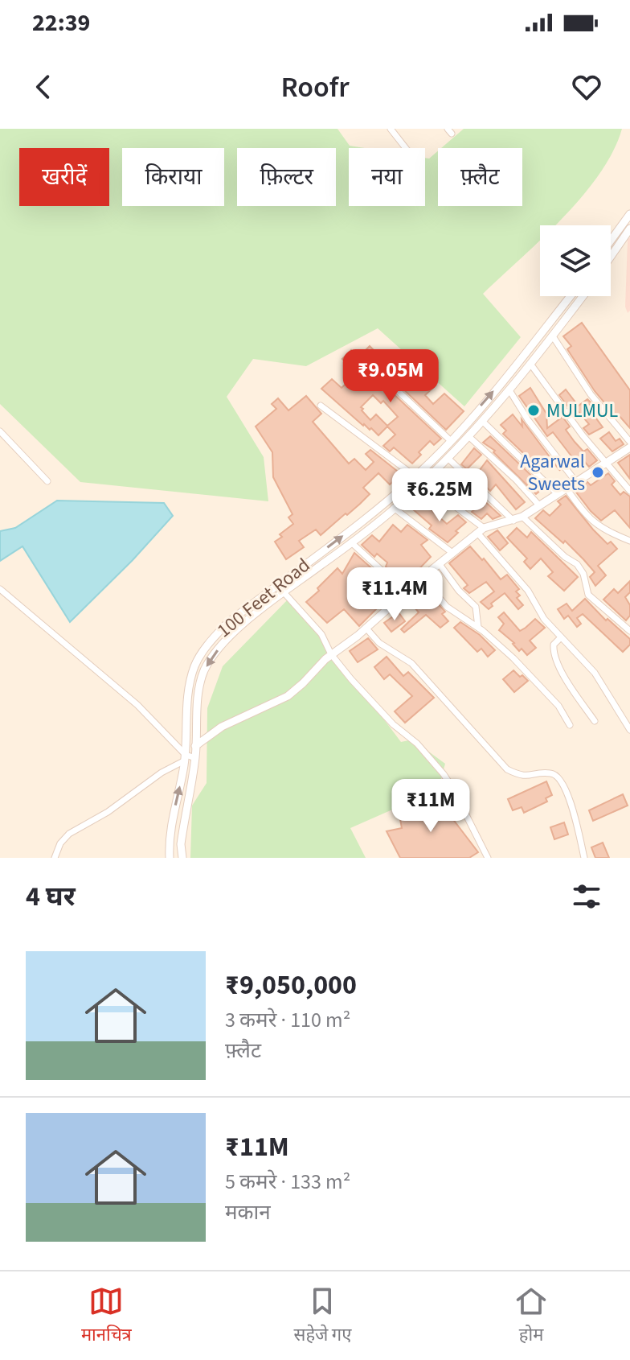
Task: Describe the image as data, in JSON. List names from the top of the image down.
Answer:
{
  "streets": {
    "street": ["100 Feet Road"]
  },
  "places": ["MULMUL", "Agarwal Sweets"],
  "page": {
    "status": "22:39",
    "header": "Roofr",
    "chip": [
      "खरीदें",
      "किराया",
      "फ़िल्टर",
      "नया",
      "फ़्लैट"
    ],
    "price": [
      "₹9.05M",
      "₹6.25M",
      "₹11.4M",
      "₹11M"
    ],
    "heading": "4 घर",
    "list": [
      {
        "name": "₹9,050,000",
        "note": "3 कमरे · 110 m² · फ़्लैट"
      },
      {
        "name": "₹11M",
        "note": "5 कमरे · 133 m² · मकान"
      }
    ],
    "tabs": ["मानचित्र", "सहेजे गए", "होम"]
  }
}
